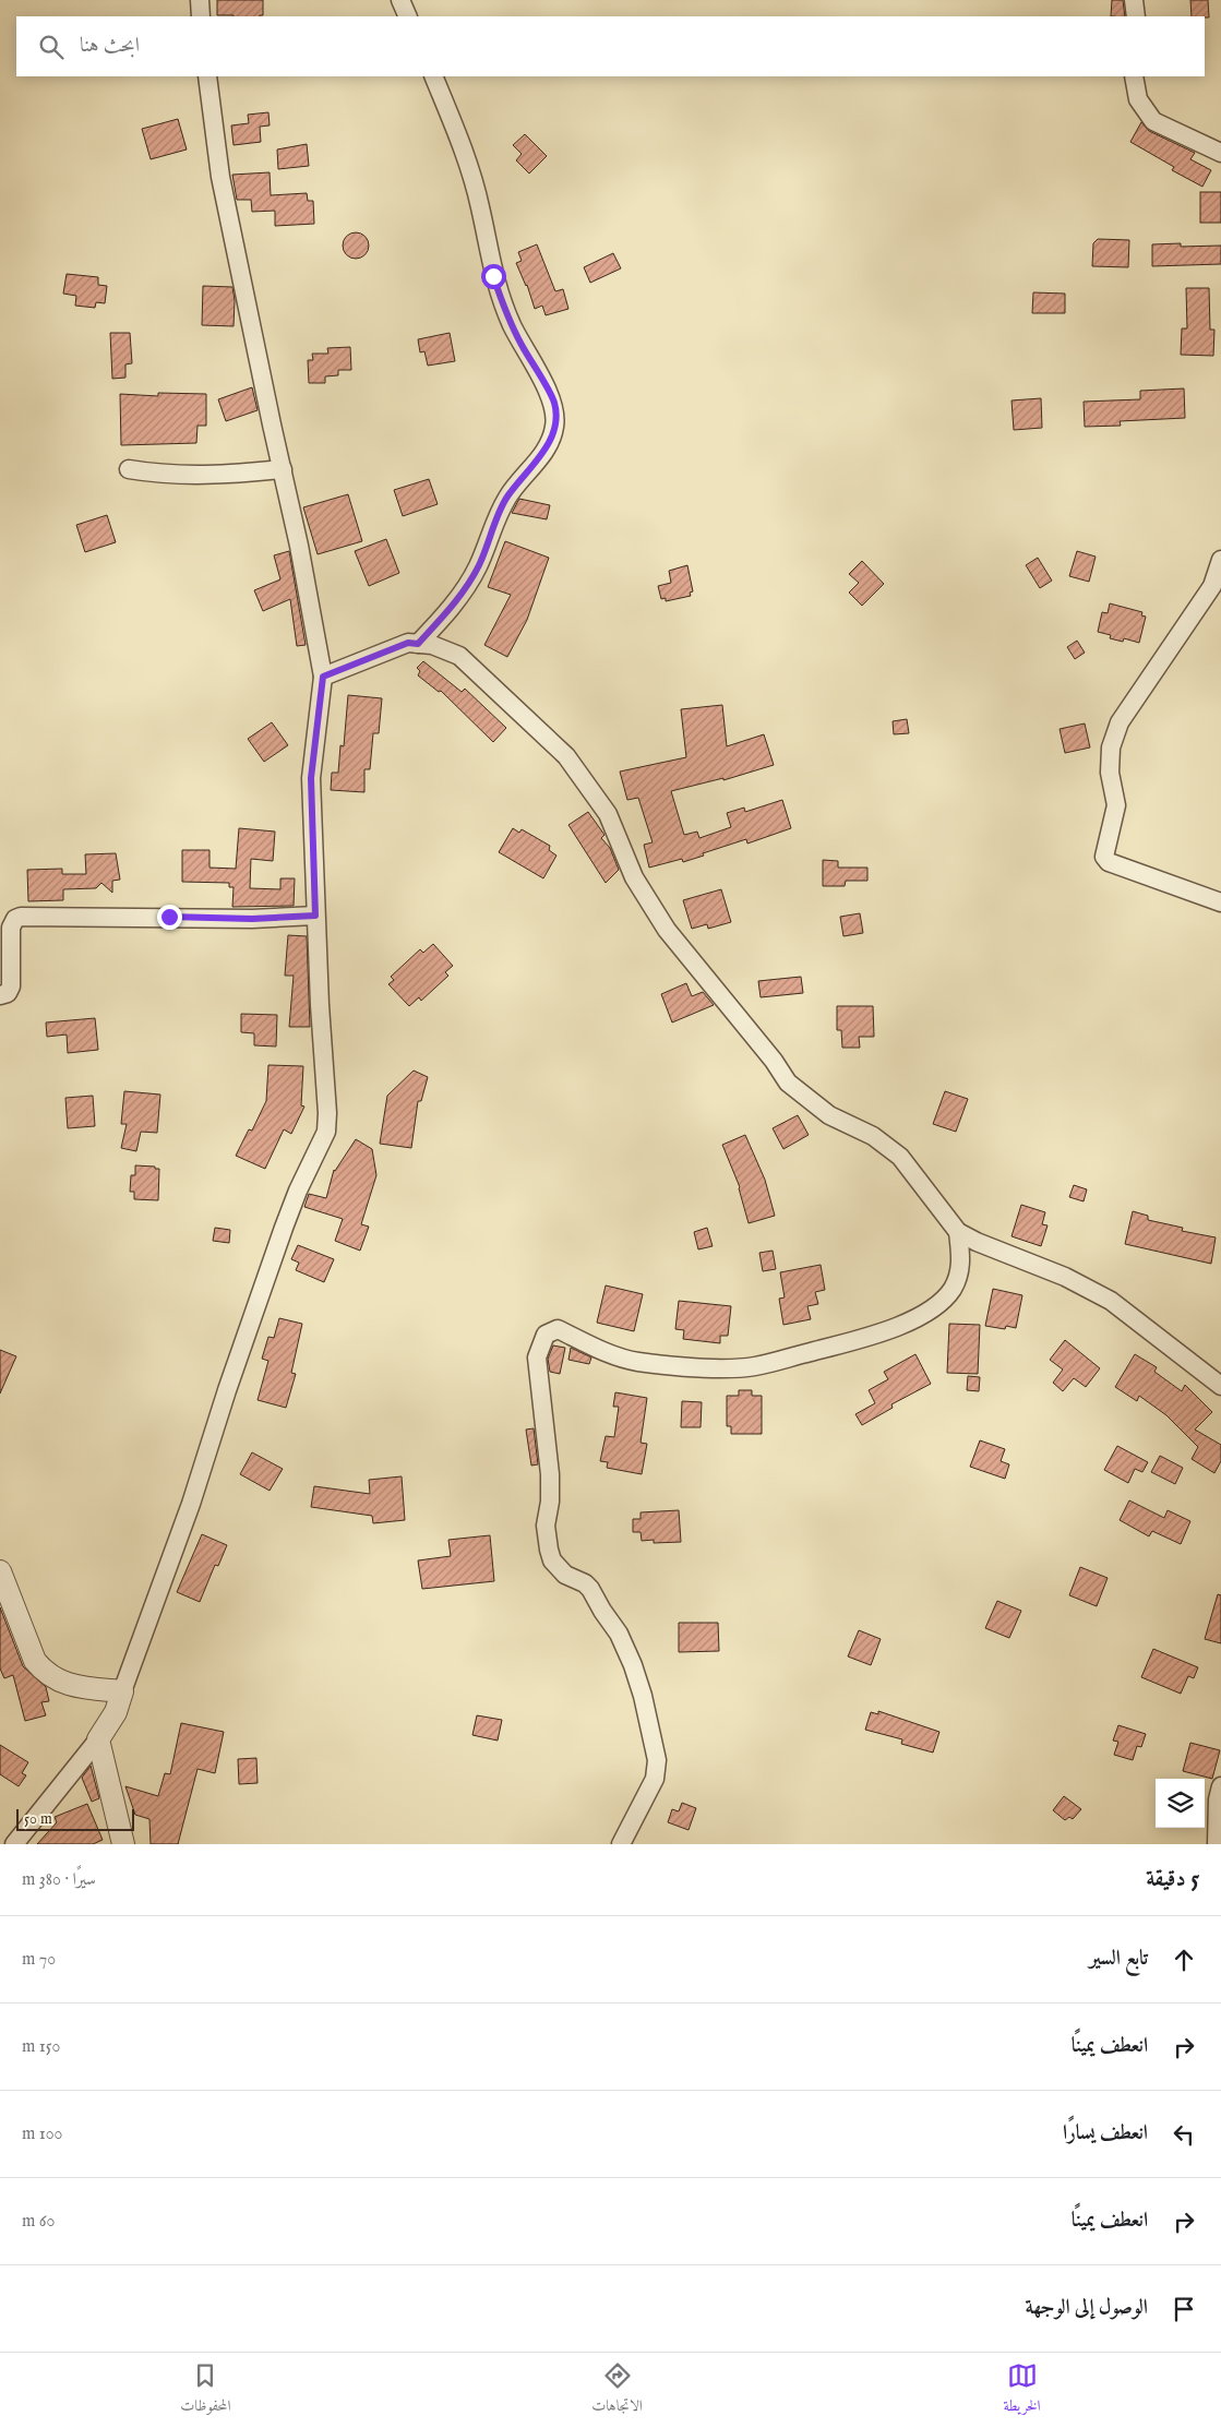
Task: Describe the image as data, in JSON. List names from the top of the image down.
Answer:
{
  "scale_bar": "50 m",
  "page": {
    "search": "ابحث هنا",
    "scale": "50 m",
    "heading": ["5 دقيقة", "سيرًا · 380 m"],
    "list": [
      ["تابع السير", "70 m"],
      ["انعطف يمينًا", "150 m"],
      ["انعطف يسارًا", "100 m"],
      ["انعطف يمينًا", "60 m"],
      "الوصول إلى الوجهة"
    ],
    "nav": ["الخريطة", "الاتجاهات", "المحفوظات"]
  }
}
